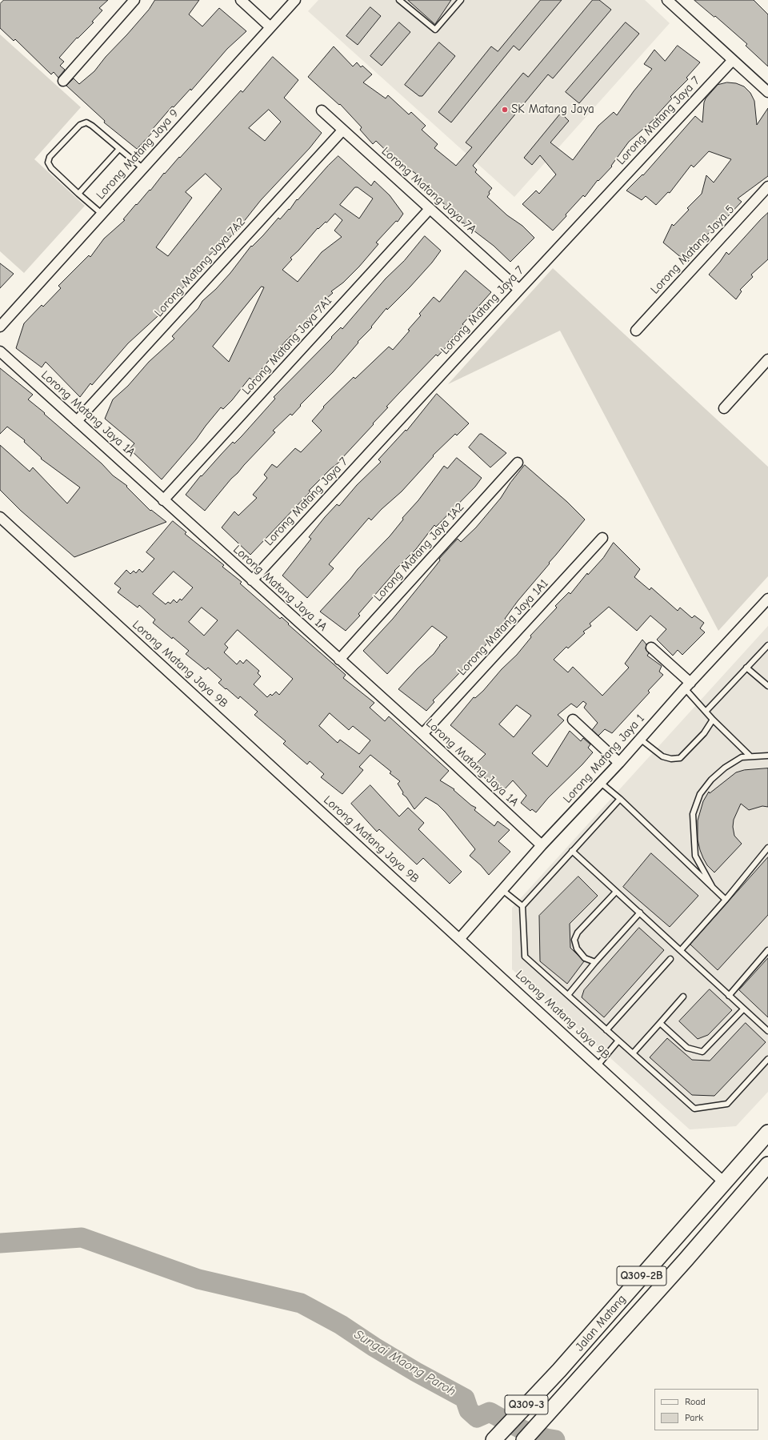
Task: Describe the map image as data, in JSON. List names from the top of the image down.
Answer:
{
  "streets": {
    "main road": ["Q309-2B", "Jalan Matang", "Q309-3"],
    "street": [
      "Lorong Matang Jaya 7",
      "Lorong Matang Jaya 9",
      "Lorong Matang Jaya 7A",
      "Lorong Matang Jaya 5",
      "Lorong Matang Jaya 7A2",
      "Lorong Matang Jaya 7A1",
      "Lorong Matang Jaya 1A",
      "Lorong Matang Jaya 1A2",
      "Lorong Matang Jaya 1A1",
      "Lorong Matang Jaya 9B",
      "Lorong Matang Jaya 1"
    ]
  },
  "crossings": [
    ["Lorong Matang Jaya 7", "Lorong Matang Jaya 7A"],
    ["Lorong Matang Jaya 7", "Lorong Matang Jaya 1A"],
    ["Lorong Matang Jaya 7A", "Lorong Matang Jaya 7A2"],
    ["Lorong Matang Jaya 7A", "Lorong Matang Jaya 7A1"],
    ["Lorong Matang Jaya 7A2", "Lorong Matang Jaya 1A"],
    ["Lorong Matang Jaya 7A1", "Lorong Matang Jaya 1A"],
    ["Lorong Matang Jaya 1A", "Lorong Matang Jaya 1A2"],
    ["Lorong Matang Jaya 1A", "Lorong Matang Jaya 1A1"],
    ["Lorong Matang Jaya 1A", "Lorong Matang Jaya 1"],
    ["Lorong Matang Jaya 9B", "Lorong Matang Jaya 1"],
    ["Lorong Matang Jaya 9B", "Jalan Matang"]
  ],
  "water": ["Sungai Maong Paroh"],
  "places": ["SK Matang Jaya"],
  "legend": ["Road", "Park"]
}
